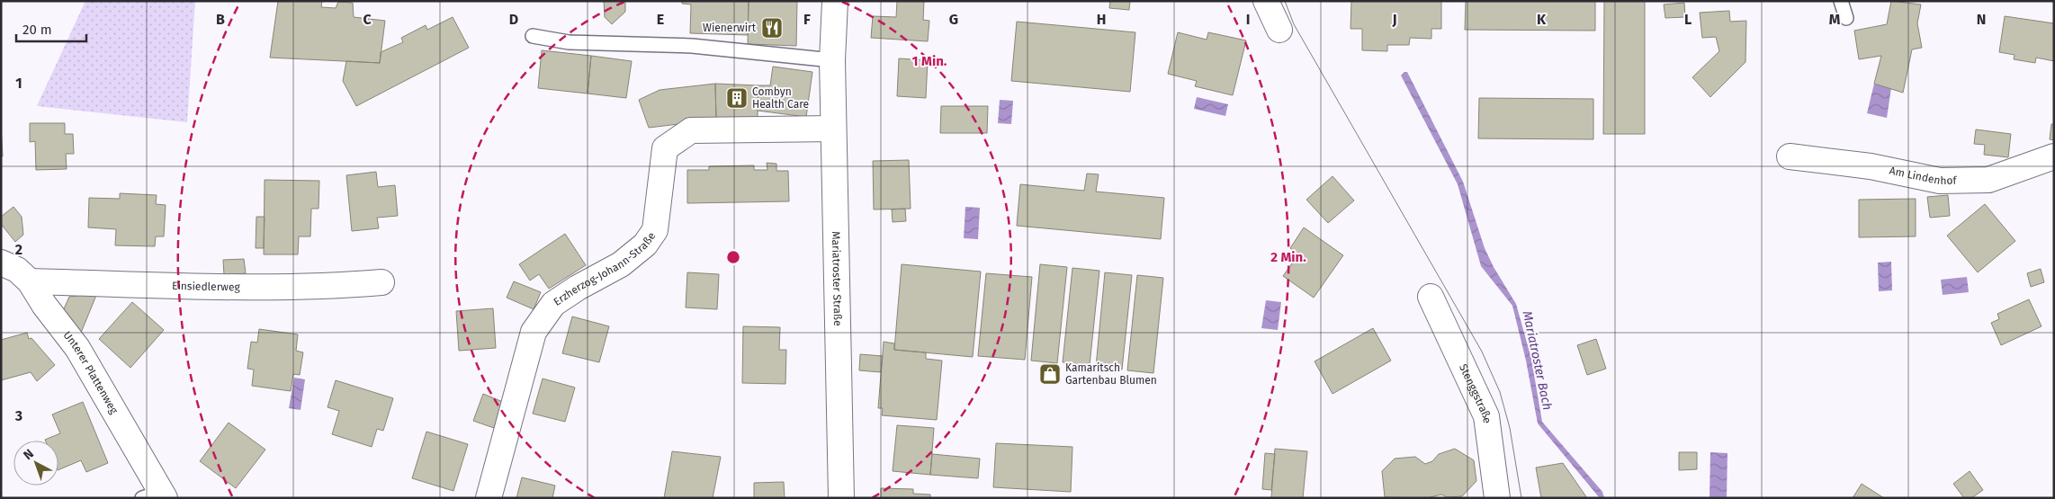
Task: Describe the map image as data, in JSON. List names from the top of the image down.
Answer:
{
  "streets": {
    "street": [
      "Am Lindenhof",
      "Erzherzog-Johann-Straße",
      "Mariatroster Straße",
      "Einsiedlerweg",
      "Unterer Plattenweg",
      "Stenggstraße"
    ]
  },
  "crossings": [
    ["Erzherzog-Johann-Straße", "Mariatroster Straße"],
    ["Einsiedlerweg", "Unterer Plattenweg"]
  ],
  "water": ["Mariatroster Bach"],
  "places": {
    "restaurant": ["Wienerwirt"],
    "building": ["Combyn Health Care"],
    "shop": ["Kamaritsch Gartenbau Blumen"]
  },
  "scale_bar": "20 m",
  "north": "top left",
  "grid": {
    "columns": [
      "B",
      "C",
      "D",
      "E",
      "F",
      "G",
      "H",
      "I",
      "J",
      "K",
      "L",
      "M",
      "N"
    ],
    "rows": ["1", "2", "3"]
  },
  "rings": ["1 Min.", "2 Min."]
}
